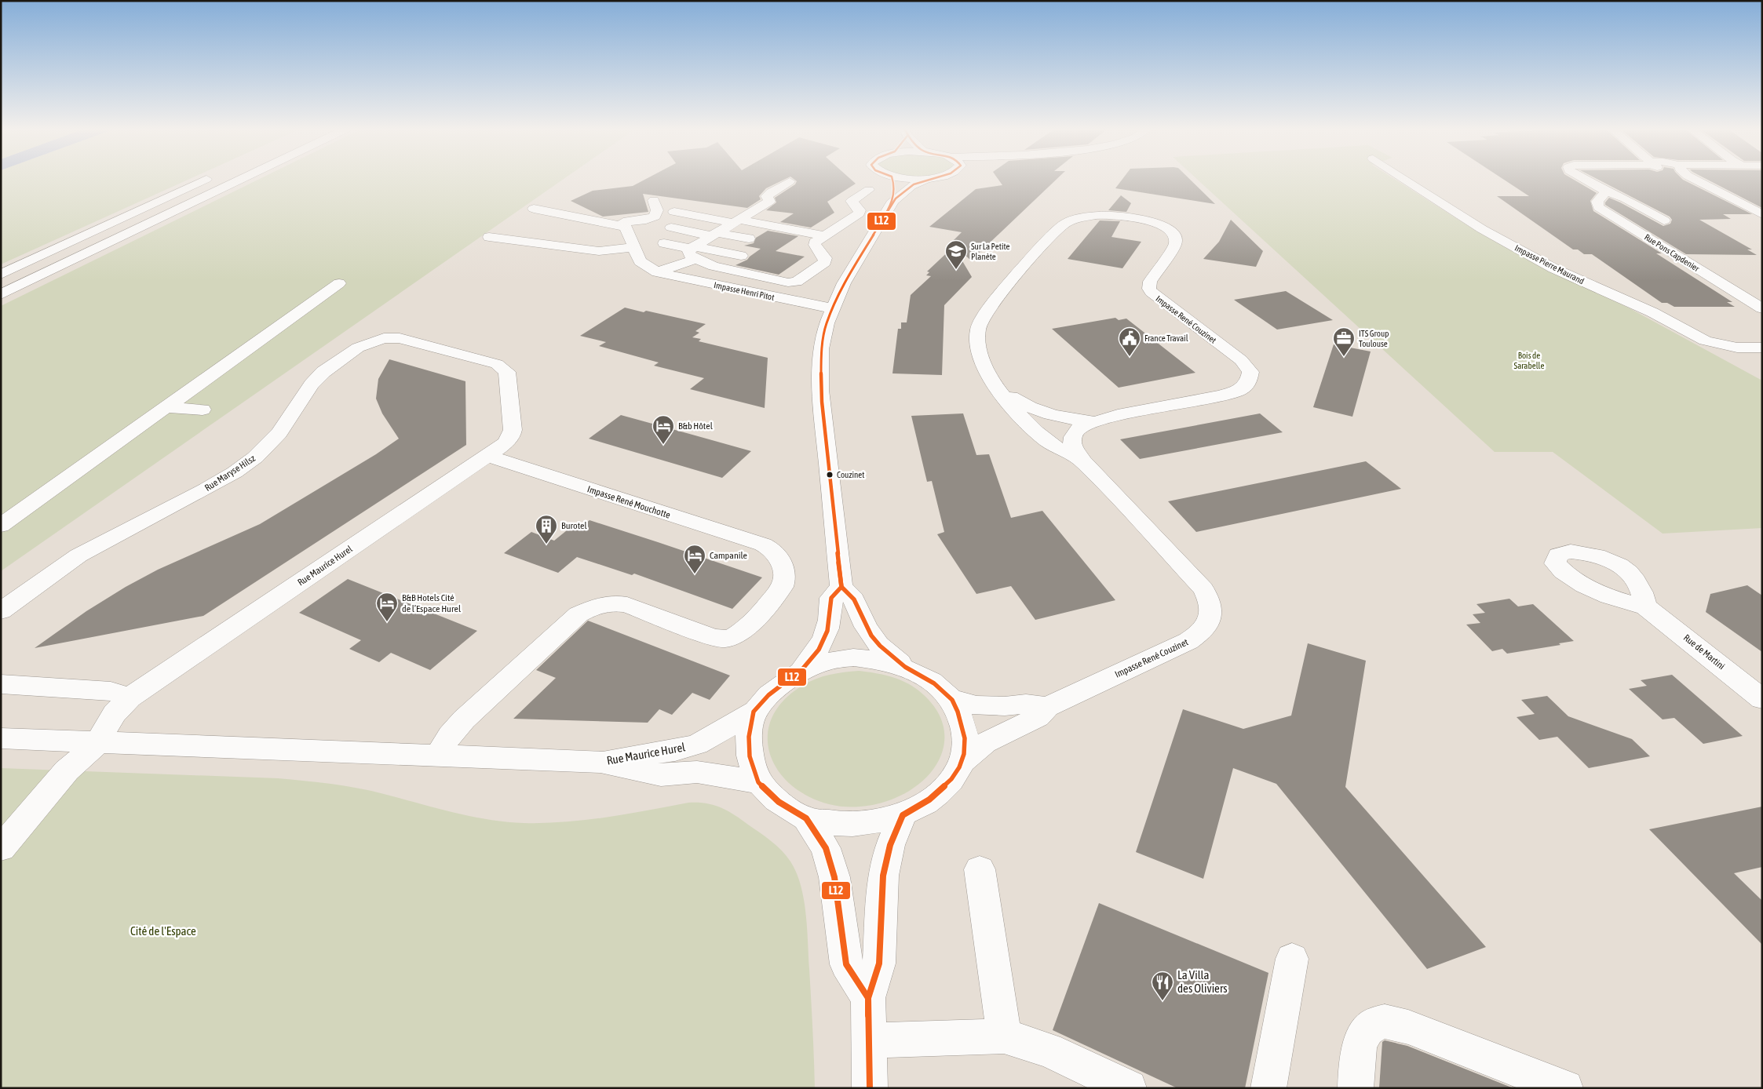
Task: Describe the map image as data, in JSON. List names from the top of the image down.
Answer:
{
  "streets": {
    "main road": [
      "Rue Pons Capdenier",
      "Impasse Pierre Maurand",
      "Impasse Henri Pitot",
      "Impasse René Couzinet",
      "Rue Maryse Hilsz",
      "Impasse René Mouchotte",
      "Rue Maurice Hurel",
      "Rue de Martini"
    ]
  },
  "crossings": [
    ["Rue Maryse Hilsz", "Rue Maurice Hurel"],
    ["Impasse René Mouchotte", "Rue Maurice Hurel"]
  ],
  "parks": ["Bois de Sarabelle", "Cité de l'Espace"],
  "places": {
    "school or university": ["Sur La Petite Planète"],
    "public building": ["France Travail"],
    "office": ["ITS Group Toulouse"],
    "hotel": ["B&b Hôtel", "Campanile", "B&B Hotels Cité de l’Espace Hurel"],
    "other": ["Couzinet"],
    "building": ["Burotel"],
    "restaurant": ["La Villa des Oliviers"]
  },
  "lines": ["transit line L12"]
}
